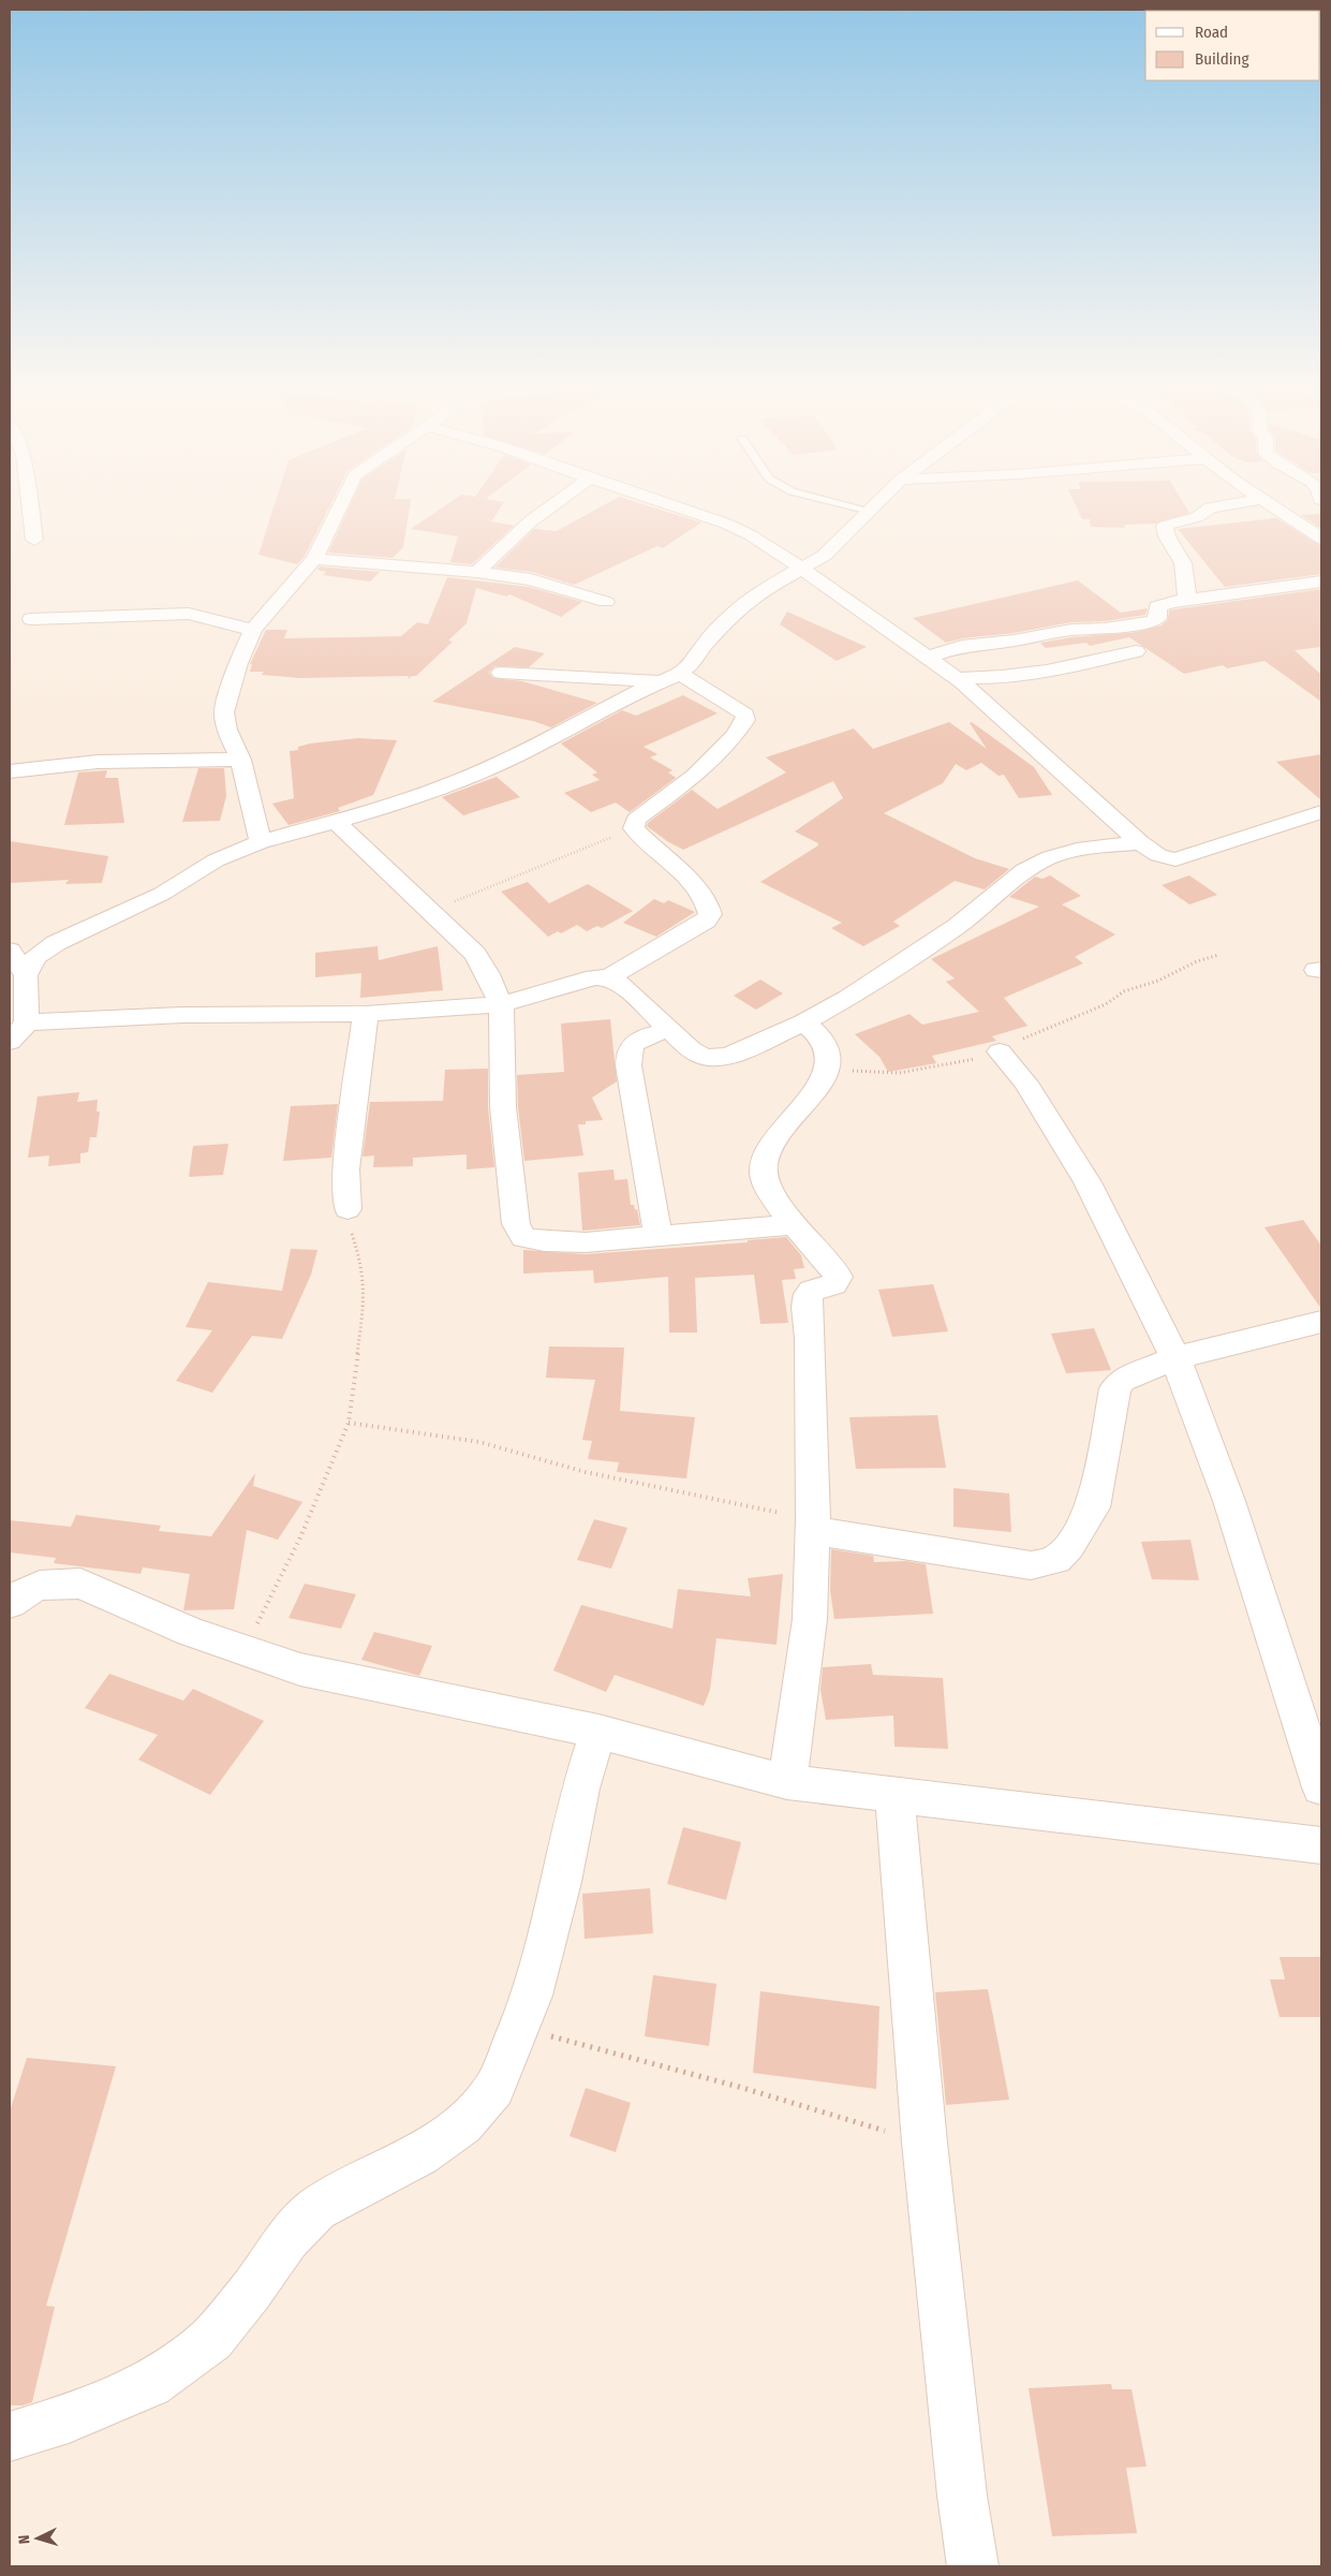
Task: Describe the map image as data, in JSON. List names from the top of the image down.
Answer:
{
  "legend": ["Road", "Building"],
  "north": "left"
}
